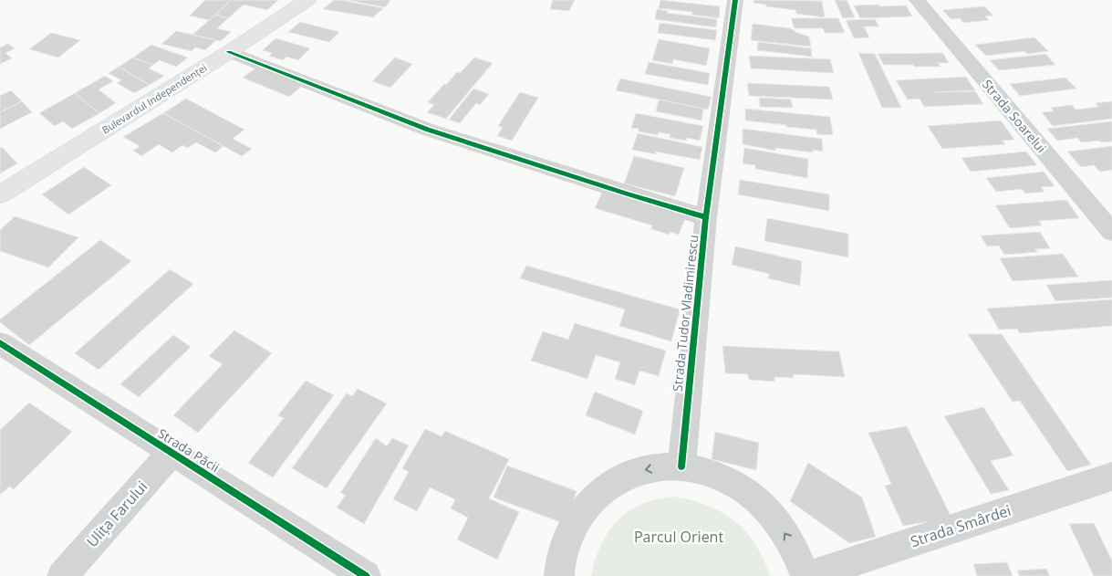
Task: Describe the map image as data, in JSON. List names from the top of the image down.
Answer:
{
  "streets": {
    "street": [
      "Bulevardul Independenței",
      "Strada Soarelui",
      "Strada Tudor Vladimirescu",
      "Strada Păcii",
      "Ulița Farului",
      "Strada Smârdei"
    ]
  },
  "crossings": [
    ["Strada Păcii", "Ulița Farului"]
  ],
  "parks": ["Parcul Orient"]
}
